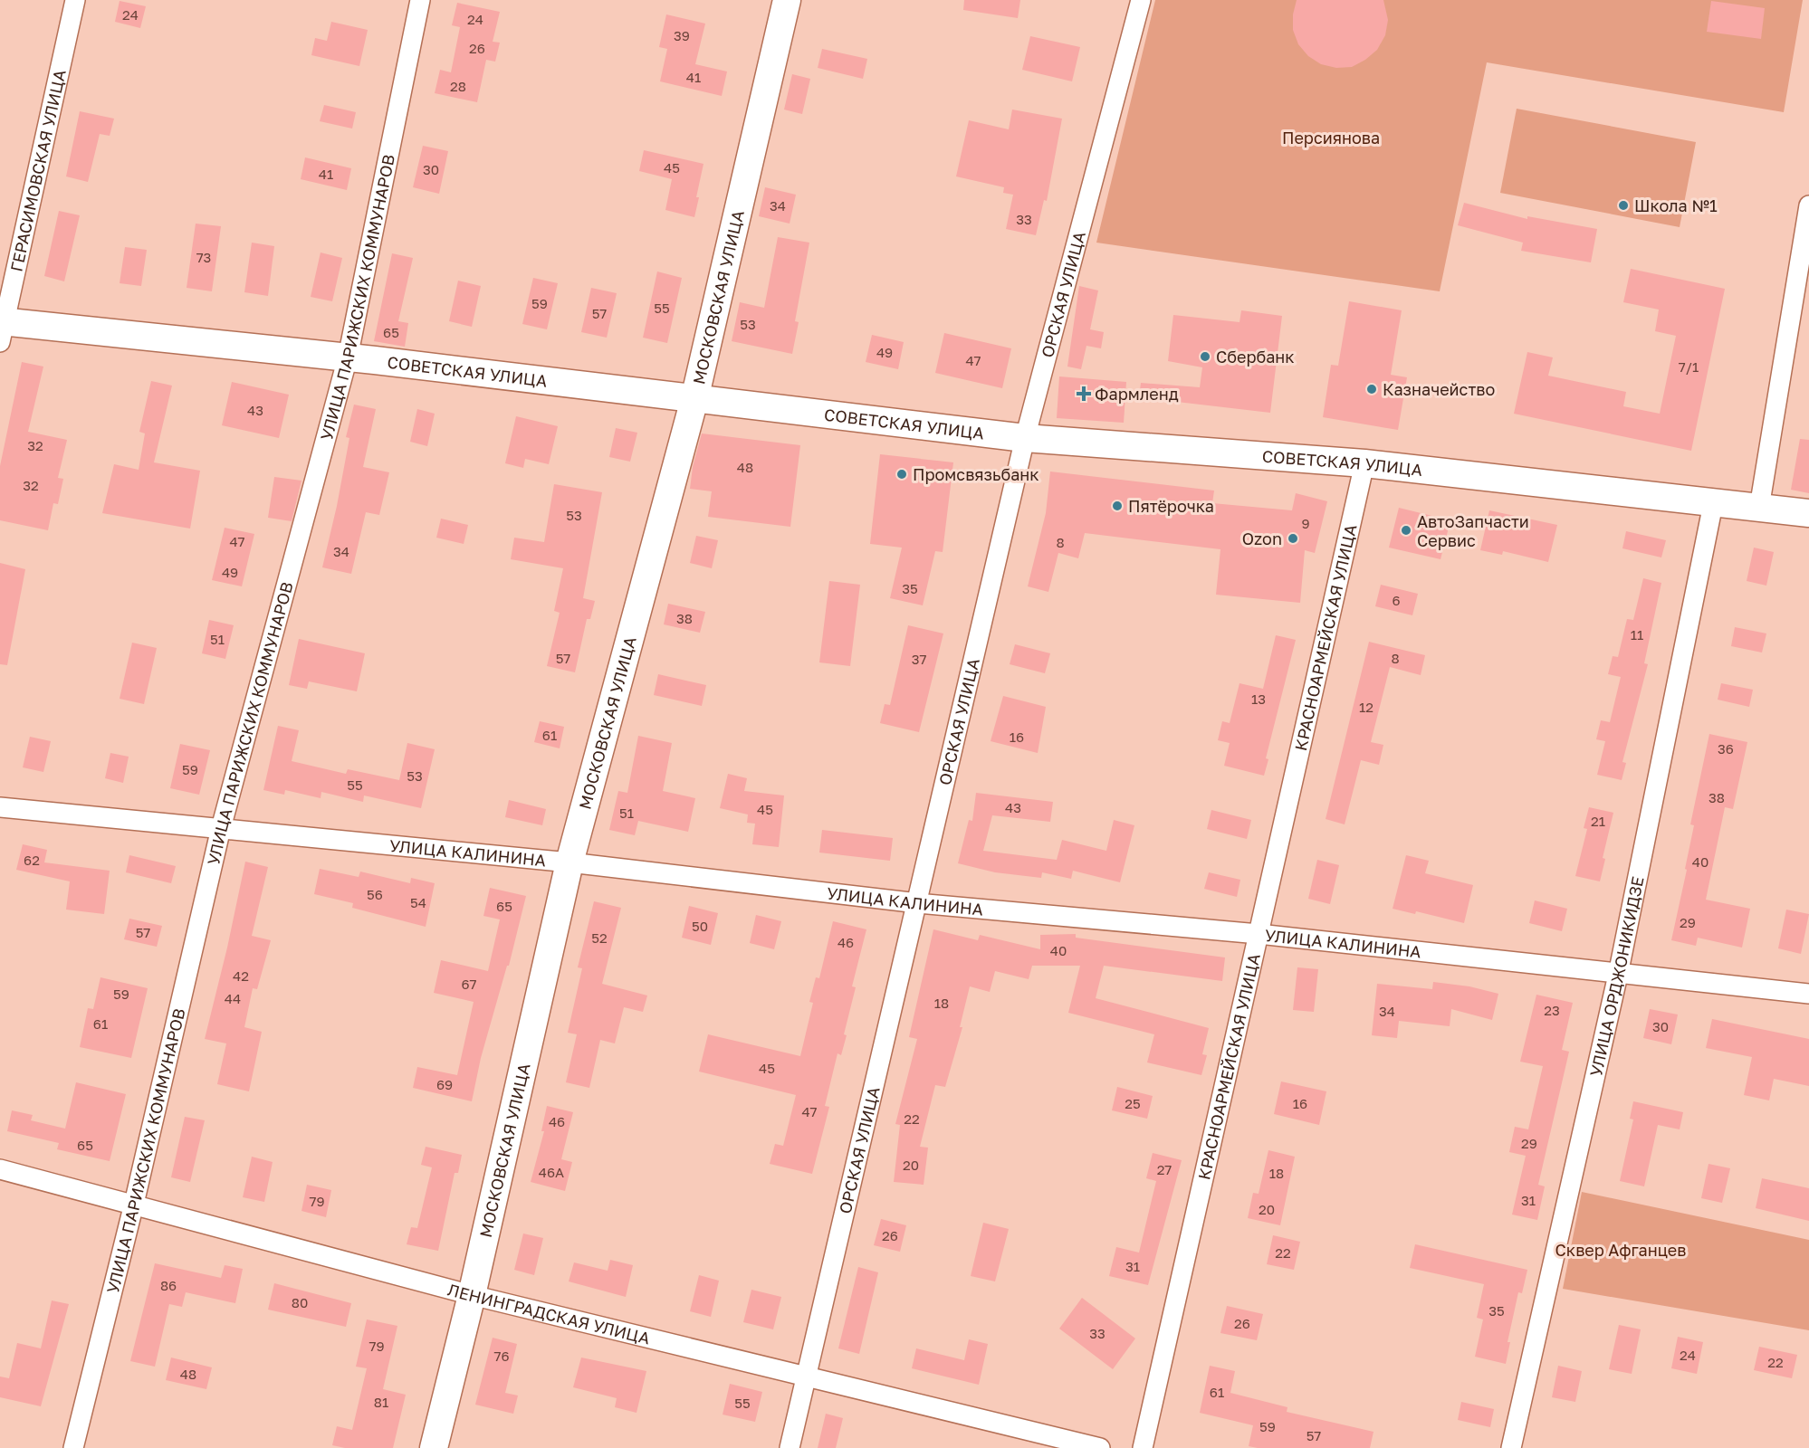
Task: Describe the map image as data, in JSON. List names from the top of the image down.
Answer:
{
  "streets": {
    "street": [
      "ГЕРАСИМОВСКАЯ УЛИЦА",
      "ОРСКАЯ УЛИЦА",
      "УЛИЦА ПАРИЖСКИХ КОММУНАРОВ",
      "МОСКОВСКАЯ УЛИЦА",
      "СОВЕТСКАЯ УЛИЦА",
      "КРАСНОАРМЕЙСКАЯ УЛИЦА",
      "УЛИЦА КАЛИНИНА",
      "УЛИЦА ОРДЖОНИКИДЗЕ",
      "ЛЕНИНГРАДСКАЯ УЛИЦА"
    ]
  },
  "crossings": [
    ["ГЕРАСИМОВСКАЯ УЛИЦА", "СОВЕТСКАЯ УЛИЦА"],
    ["ОРСКАЯ УЛИЦА", "СОВЕТСКАЯ УЛИЦА"],
    ["ОРСКАЯ УЛИЦА", "УЛИЦА КАЛИНИНА"],
    ["ОРСКАЯ УЛИЦА", "ЛЕНИНГРАДСКАЯ УЛИЦА"],
    ["УЛИЦА ПАРИЖСКИХ КОММУНАРОВ", "СОВЕТСКАЯ УЛИЦА"],
    ["УЛИЦА ПАРИЖСКИХ КОММУНАРОВ", "УЛИЦА КАЛИНИНА"],
    ["УЛИЦА ПАРИЖСКИХ КОММУНАРОВ", "ЛЕНИНГРАДСКАЯ УЛИЦА"],
    ["МОСКОВСКАЯ УЛИЦА", "СОВЕТСКАЯ УЛИЦА"],
    ["МОСКОВСКАЯ УЛИЦА", "УЛИЦА КАЛИНИНА"],
    ["МОСКОВСКАЯ УЛИЦА", "ЛЕНИНГРАДСКАЯ УЛИЦА"],
    ["СОВЕТСКАЯ УЛИЦА", "КРАСНОАРМЕЙСКАЯ УЛИЦА"],
    ["СОВЕТСКАЯ УЛИЦА", "УЛИЦА ОРДЖОНИКИДЗЕ"],
    ["КРАСНОАРМЕЙСКАЯ УЛИЦА", "УЛИЦА КАЛИНИНА"],
    ["УЛИЦА КАЛИНИНА", "УЛИЦА ОРДЖОНИКИДЗЕ"]
  ],
  "parks": ["Персиянова", "Сквер Афганцев"],
  "places": {
    "other": [
      "Школа №1",
      "Сбербанк",
      "Казначейство",
      "Промсвязьбанк",
      "Пятёрочка",
      "АвтоЗапчасти Сервис",
      "Ozon"
    ],
    "health": ["Фармленд"]
  },
  "house_numbers": [
    "24",
    "24",
    "39",
    "26",
    "41",
    "28",
    "45",
    "30",
    "41",
    "34",
    "33",
    "73",
    "59",
    "55",
    "57",
    "53",
    "65",
    "49",
    "47",
    "7/1",
    "43",
    "32",
    "48",
    "32",
    "53",
    "9",
    "47",
    "8",
    "34",
    "49",
    "35",
    "6",
    "38",
    "11",
    "51",
    "57",
    "8",
    "37",
    "13",
    "12",
    "61",
    "16",
    "36",
    "59",
    "53",
    "55",
    "38",
    "43",
    "45",
    "51",
    "21",
    "62",
    "40",
    "56",
    "54",
    "65",
    "29",
    "50",
    "57",
    "52",
    "46",
    "40",
    "42",
    "67",
    "59",
    "44",
    "18",
    "23",
    "34",
    "61",
    "30",
    "45",
    "69",
    "25",
    "16",
    "47",
    "22",
    "46",
    "29",
    "65",
    "20",
    "27",
    "46А",
    "18",
    "31",
    "79",
    "20",
    "26",
    "22",
    "31",
    "86",
    "80",
    "35",
    "26",
    "33",
    "79",
    "24",
    "76",
    "22",
    "48",
    "61",
    "81",
    "55",
    "59",
    "57"
  ]
}
